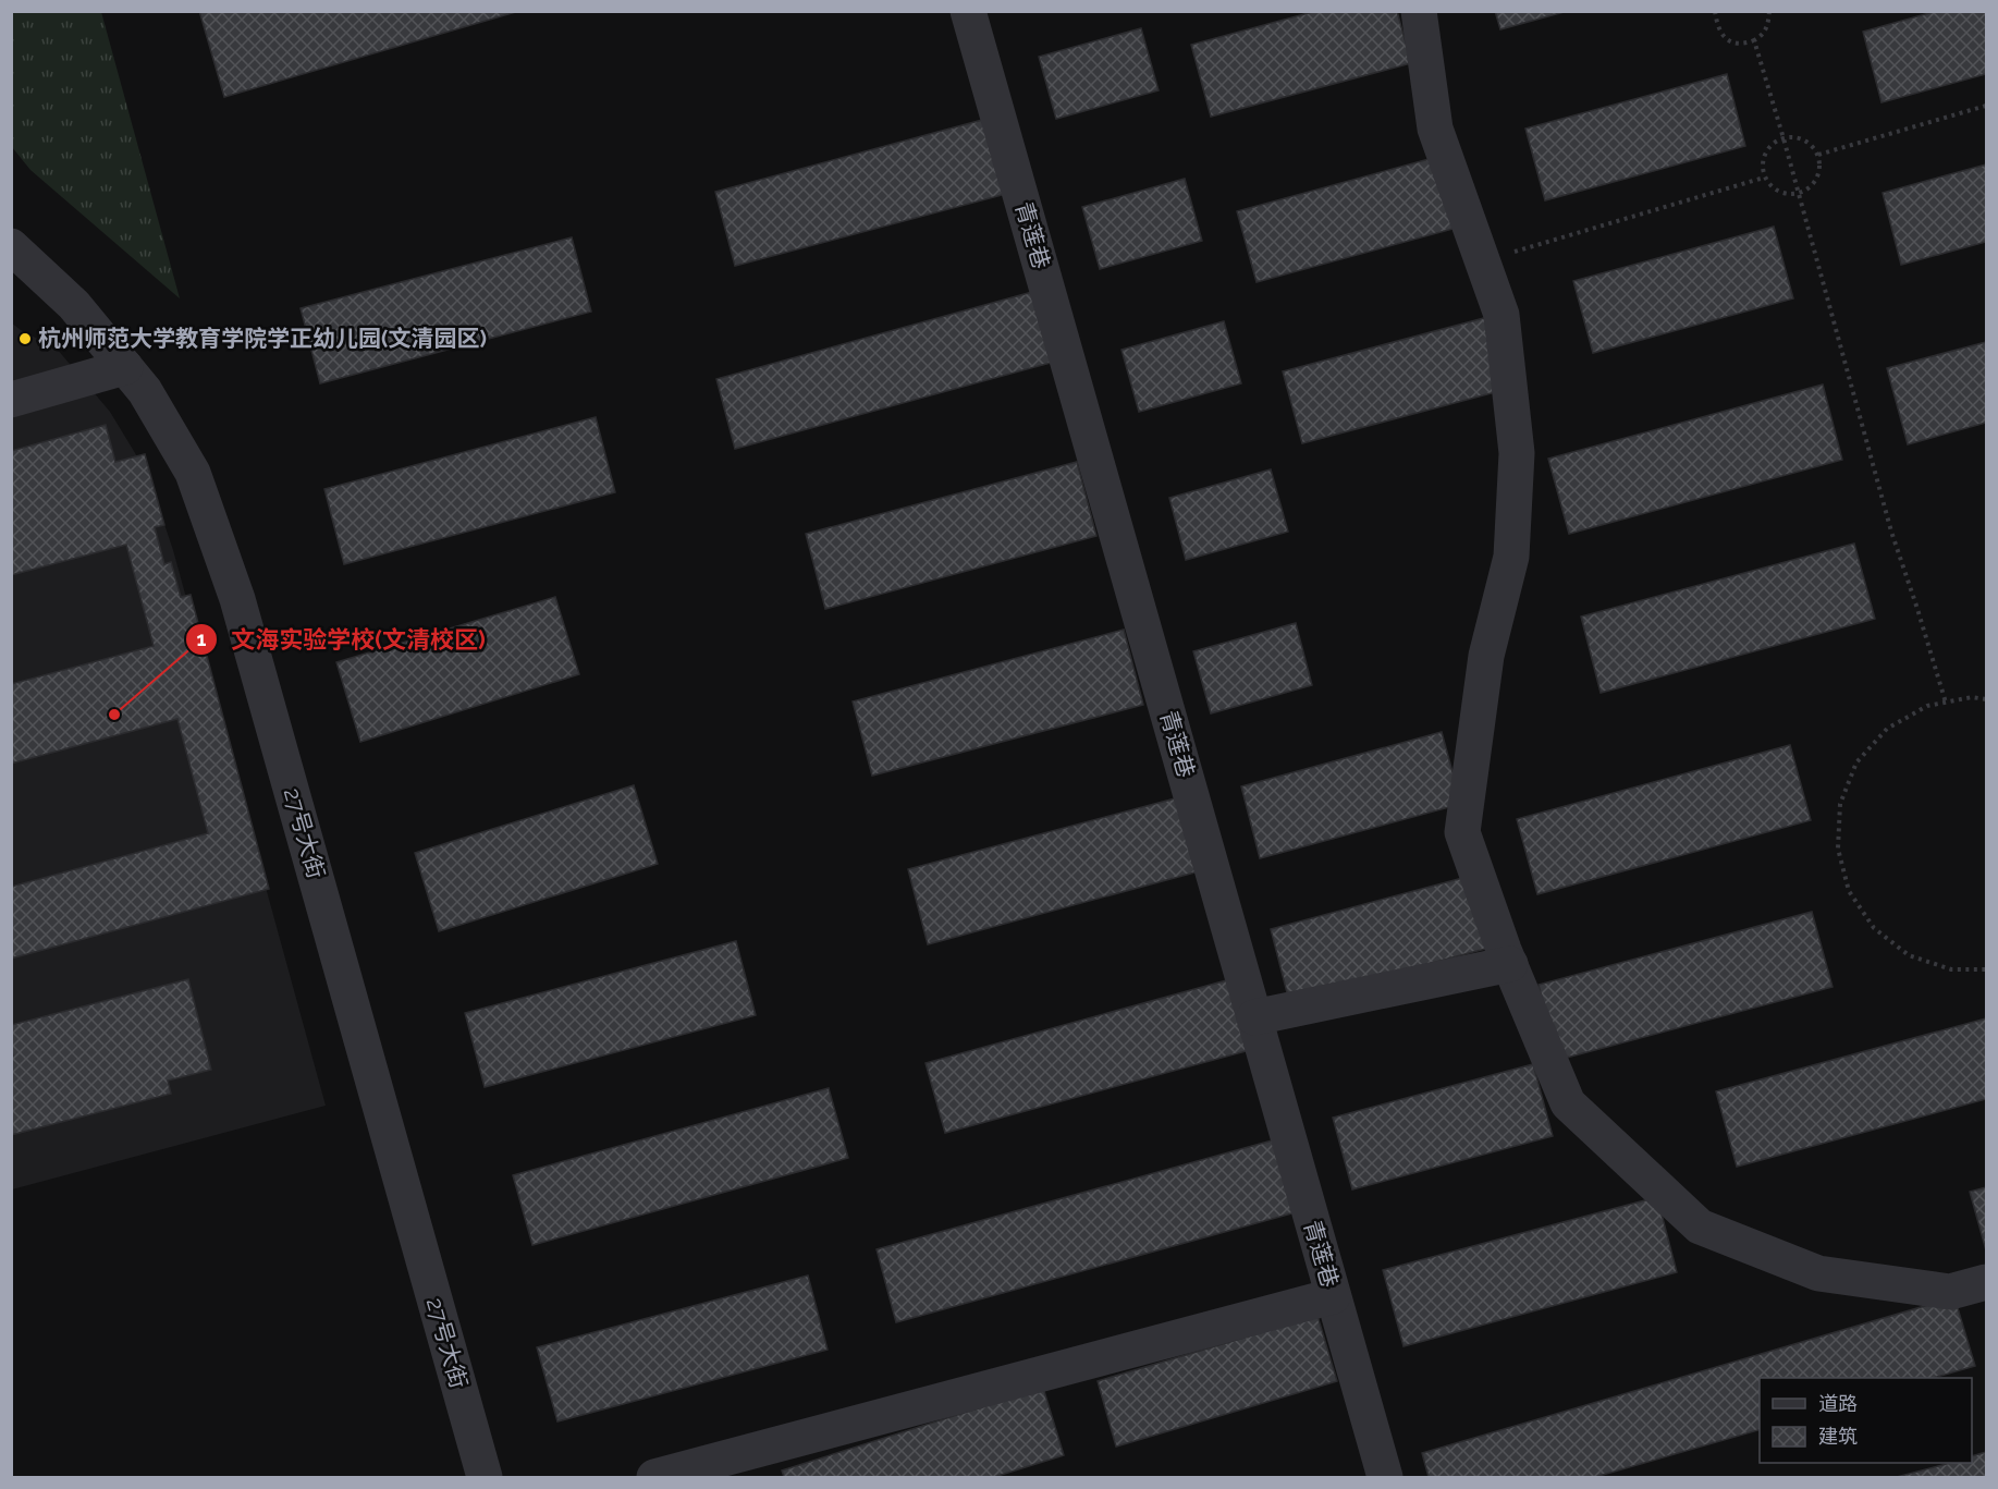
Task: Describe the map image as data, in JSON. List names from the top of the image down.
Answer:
{
  "streets": {
    "street": ["青莲巷", "27号大街"]
  },
  "places": ["杭州师范大学教育学院学正幼儿园(文清园区)", "文海实验学校(文清校区)"],
  "legend": ["道路", "建筑"]
}
